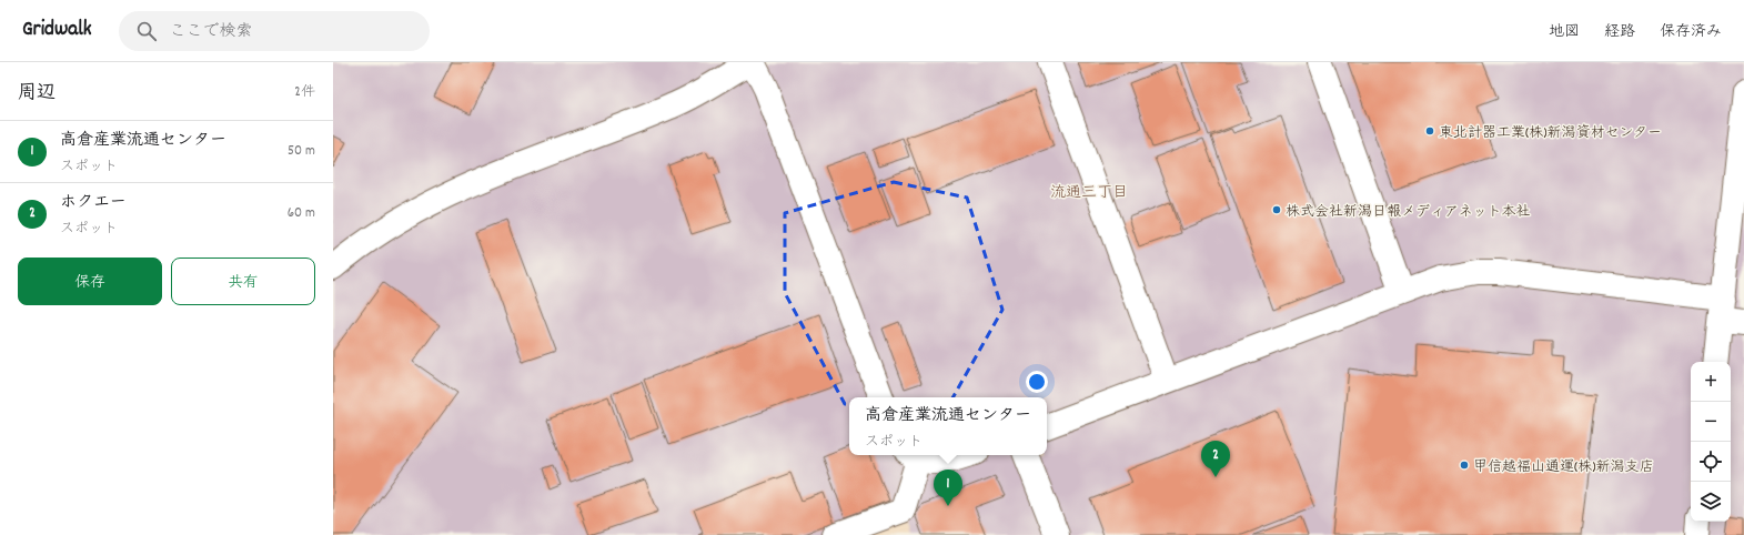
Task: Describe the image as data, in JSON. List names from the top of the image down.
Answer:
{
  "districts": ["流通三丁目"],
  "places": ["東北計器工業(株)新潟資材センター", "株式会社新潟日報メディアネット本社", "甲信越福山通運(株)新潟支店"],
  "page": {
    "header": "Gridwalk",
    "search": "ここで検索",
    "nav": ["地図", "経路", "保存済み"],
    "heading": ["周辺", "2件"],
    "list": [
      {
        "mark": "1",
        "name": "高倉産業流通センター",
        "note": "スポット",
        "value": "50 m"
      },
      {
        "mark": "2",
        "name": "ホクエー",
        "note": "スポット",
        "value": "60 m"
      }
    ],
    "buttons": ["保存", "共有"],
    "map_buttons": ["+", "−"],
    "popup": ["高倉産業流通センター", "スポット"],
    "pins": ["2", "1"]
  }
}
